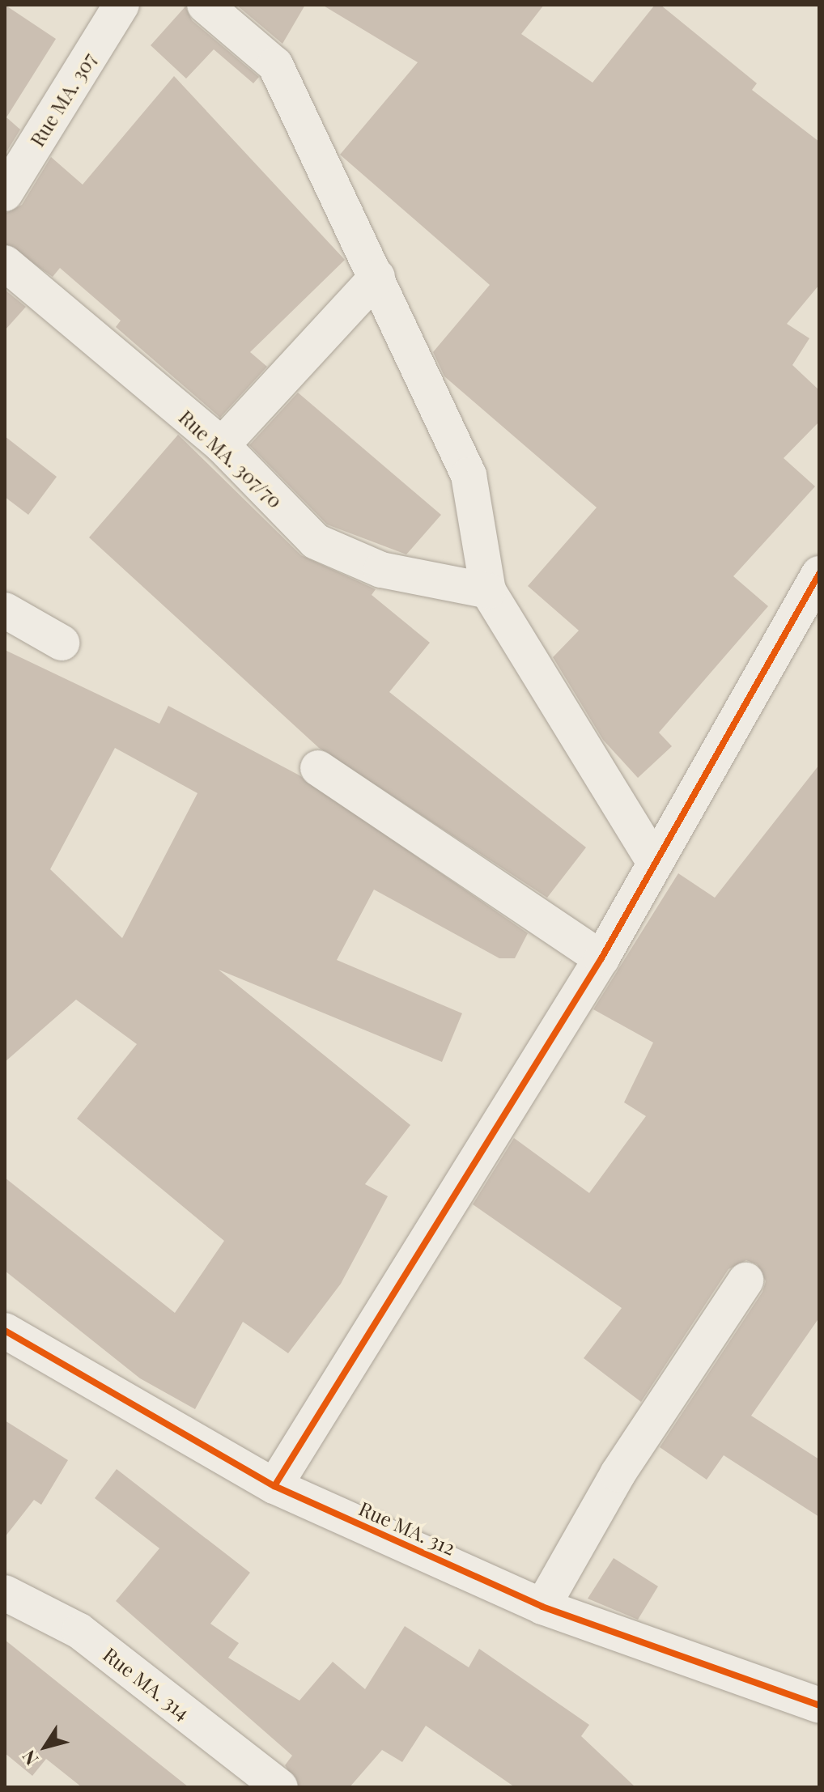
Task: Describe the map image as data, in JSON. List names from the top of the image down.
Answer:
{
  "streets": {
    "street": [
      "Rue MA. 307",
      "Rue MA. 307/70",
      "Rue MA. 312",
      "Rue MA. 314"
    ]
  },
  "north": "bottom left"
}
